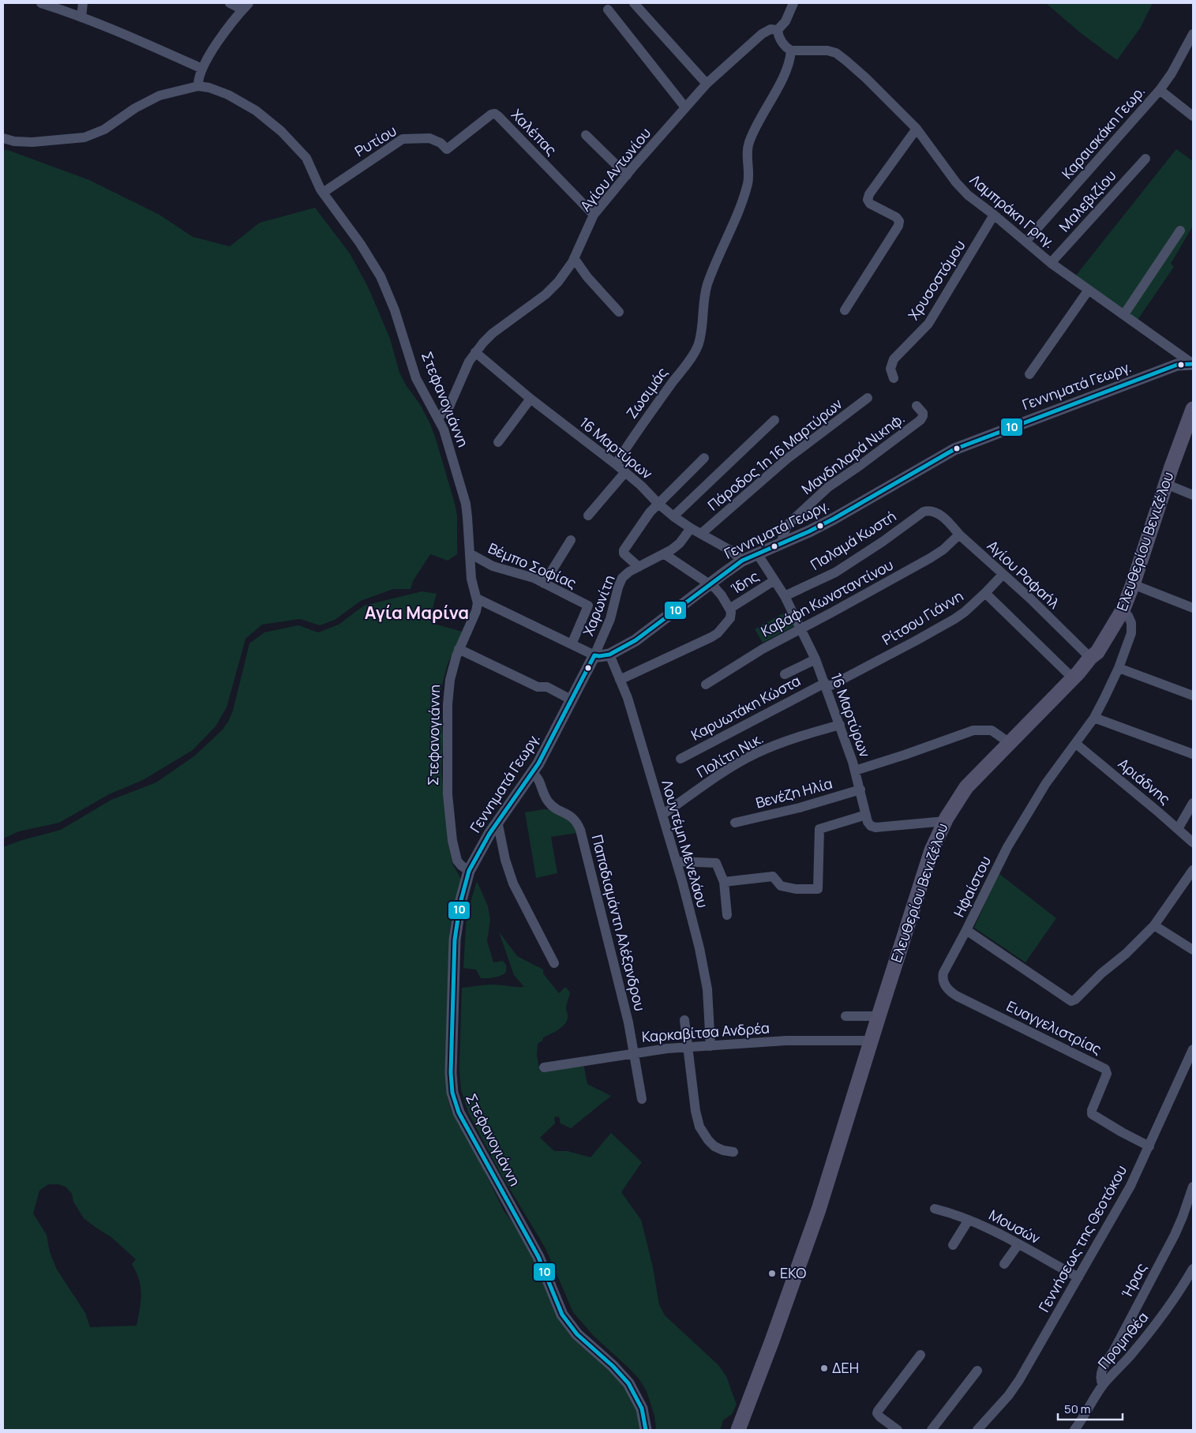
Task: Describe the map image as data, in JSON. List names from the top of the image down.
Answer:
{
  "streets": {
    "main road": ["Ελευθερίου Βενιζέλου"],
    "street": [
      "Χαλέπας",
      "Καραισκάκη Γεωρ.",
      "Ρυτίου",
      "Αγίου Αντωνίου",
      "Μαλεβιζίου",
      "Λαμπράκη Γρηγ.",
      "Χρυσοστόμου",
      "Γεννηματά Γεωργ.",
      "Ζωσιμάς",
      "Στεφανογιάννη",
      "16 Μαρτύρων",
      "Μανδηλαρά Νικηφ.",
      "Πάροδος 1η 16 Μαρτύρων",
      "Παλαμά Κωστή",
      "Βέμπο Σοφίας",
      "Αγίου Ραφαήλ",
      "Ίδης",
      "Καβάφη Κωνσταντίνου",
      "Χαρωνίτη",
      "Ρίτσου Γιάννη",
      "Καρυωτάκη Κώστα",
      "Πολίτη Νικ.",
      "Αριάδνης",
      "Βενέζη Ηλία",
      "Λουντέμη Μενελάου",
      "Ηφαίστου",
      "Παπαδιαμάντη Αλέξανδρου",
      "Ευαγγελιστρίας",
      "Καρκαβίτσα Ανδρέα",
      "Μουσών",
      "Γεννήσεως της Θεοτόκου",
      "Ήρας",
      "Προμηθέα"
    ]
  },
  "crossings": [
    ["Χαλέπας", "Ρυτίου"],
    ["Χαλέπας", "Αγίου Αντωνίου"],
    ["Καραισκάκη Γεωρ.", "Λαμπράκη Γρηγ."],
    ["Ρυτίου", "Στεφανογιάννη"],
    ["Αγίου Αντωνίου", "Στεφανογιάννη"],
    ["Αγίου Αντωνίου", "16 Μαρτύρων"],
    ["Μαλεβιζίου", "Λαμπράκη Γρηγ."],
    ["Λαμπράκη Γρηγ.", "Χρυσοστόμου"],
    ["Λαμπράκη Γρηγ.", "Γεννηματά Γεωργ."],
    ["Λαμπράκη Γρηγ.", "Ζωσιμάς"],
    ["Γεννηματά Γεωργ.", "Στεφανογιάννη"],
    ["Γεννηματά Γεωργ.", "16 Μαρτύρων"],
    ["Γεννηματά Γεωργ.", "Μανδηλαρά Νικηφ."],
    ["Γεννηματά Γεωργ.", "Χαρωνίτη"],
    ["Γεννηματά Γεωργ.", "Λουντέμη Μενελάου"],
    ["Γεννηματά Γεωργ.", "Παπαδιαμάντη Αλέξανδρου"],
    ["Ζωσιμάς", "16 Μαρτύρων"],
    ["Στεφανογιάννη", "Βέμπο Σοφίας"],
    ["16 Μαρτύρων", "Πάροδος 1η 16 Μαρτύρων"],
    ["16 Μαρτύρων", "Παλαμά Κωστή"],
    ["16 Μαρτύρων", "Ίδης"],
    ["16 Μαρτύρων", "Καβάφη Κωνσταντίνου"],
    ["16 Μαρτύρων", "Χαρωνίτη"],
    ["16 Μαρτύρων", "Ρίτσου Γιάννη"],
    ["16 Μαρτύρων", "Καρυωτάκη Κώστα"],
    ["16 Μαρτύρων", "Πολίτη Νικ."],
    ["16 Μαρτύρων", "Βενέζη Ηλία"],
    ["Παλαμά Κωστή", "Αγίου Ραφαήλ"],
    ["Ελευθερίου Βενιζέλου", "Αγίου Ραφαήλ"],
    ["Ελευθερίου Βενιζέλου", "Ηφαίστου"],
    ["Ελευθερίου Βενιζέλου", "Καρκαβίτσα Ανδρέα"],
    ["Αγίου Ραφαήλ", "Καβάφη Κωνσταντίνου"],
    ["Αγίου Ραφαήλ", "Ρίτσου Γιάννη"],
    ["Ίδης", "Λουντέμη Μενελάου"],
    ["Ρίτσου Γιάννη", "Καρυωτάκη Κώστα"],
    ["Πολίτη Νικ.", "Λουντέμη Μενελάου"],
    ["Αριάδνης", "Ηφαίστου"],
    ["Λουντέμη Μενελάου", "Καρκαβίτσα Ανδρέα"],
    ["Ηφαίστου", "Ευαγγελιστρίας"],
    ["Παπαδιαμάντη Αλέξανδρου", "Καρκαβίτσα Ανδρέα"],
    ["Ευαγγελιστρίας", "Γεννήσεως της Θεοτόκου"],
    ["Μουσών", "Γεννήσεως της Θεοτόκου"],
    ["Ήρας", "Προμηθέα"]
  ],
  "districts": ["Αγία Μαρίνα"],
  "places": ["EKO", "ΔΕΗ"],
  "lines": ["transit line 10"],
  "scale_bar": "50 m"
}
